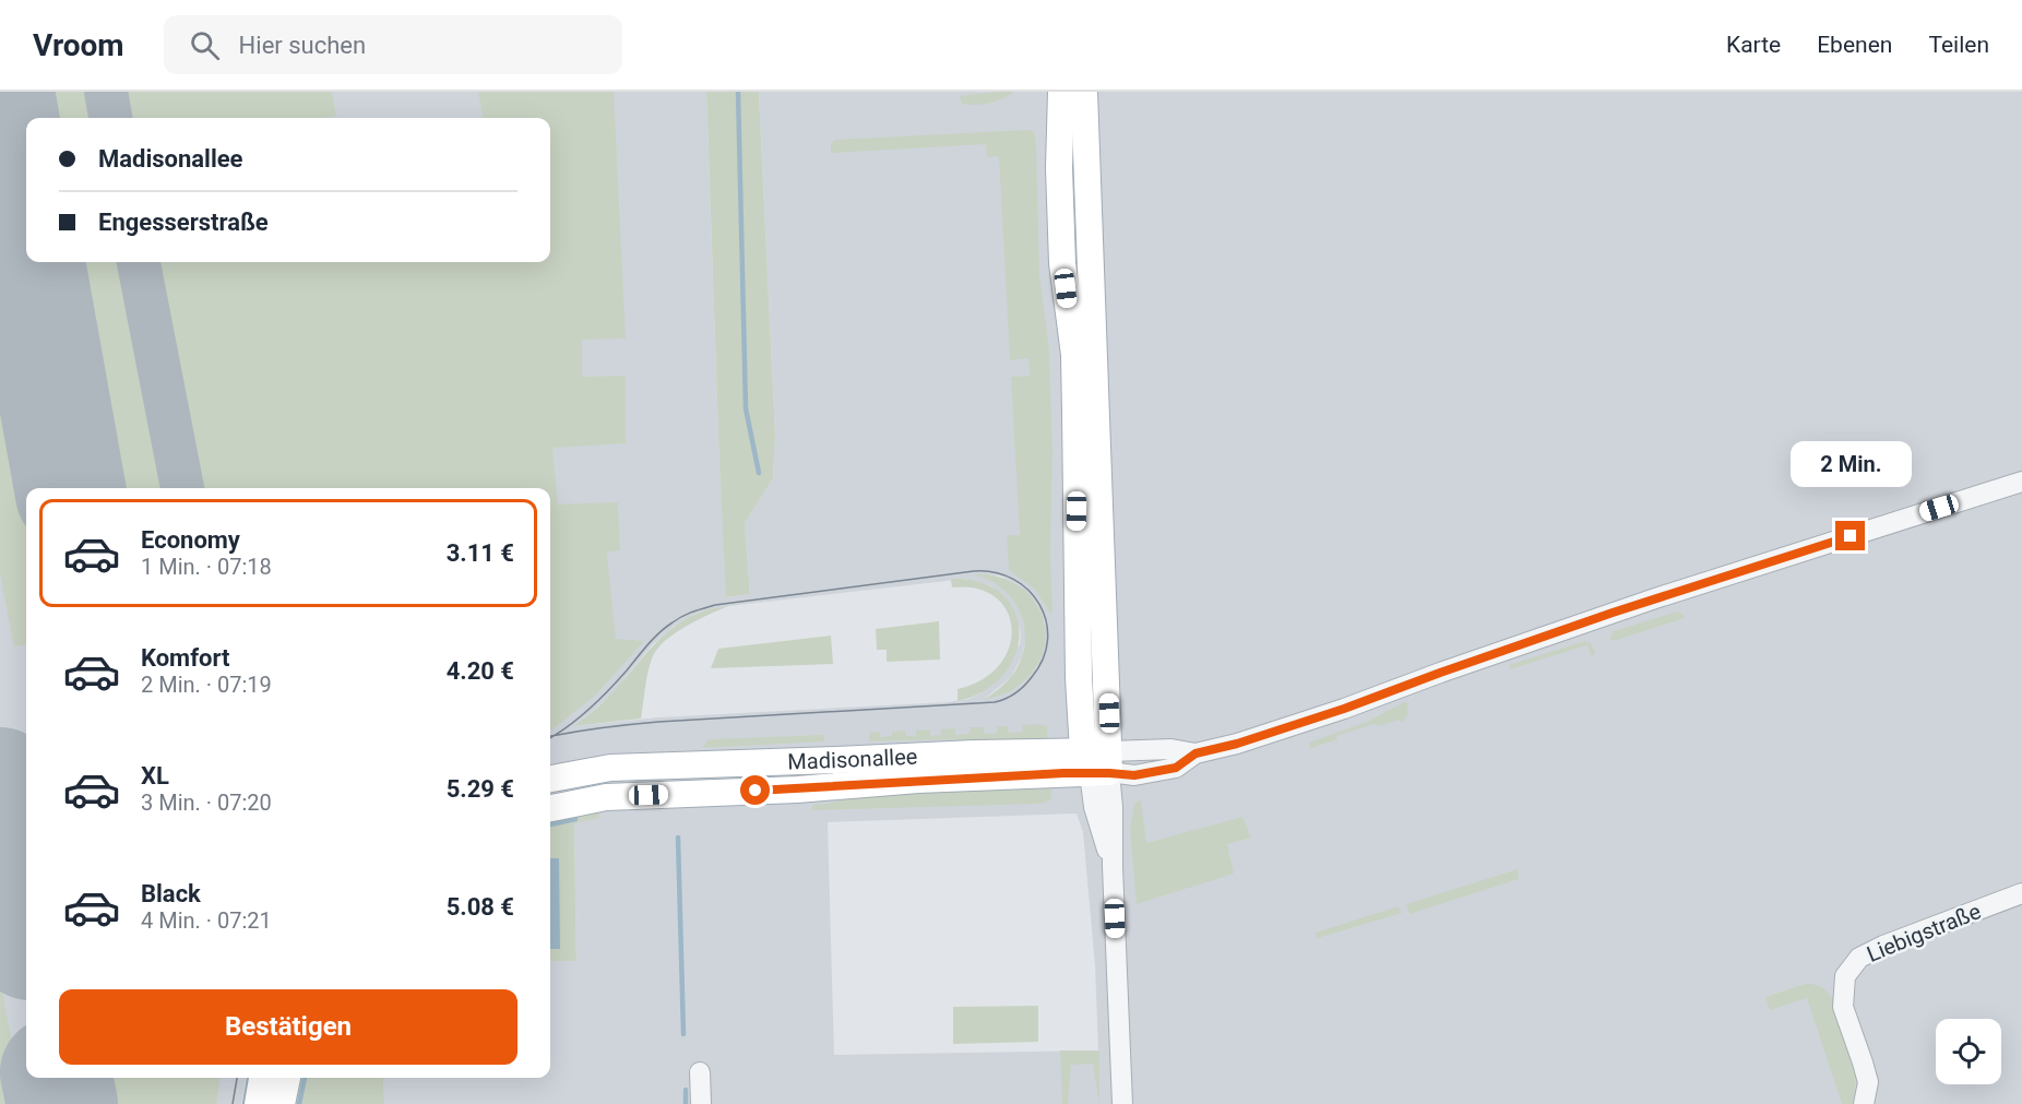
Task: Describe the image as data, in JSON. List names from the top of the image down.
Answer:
{
  "streets": {
    "main road": ["Madisonallee"],
    "street": ["Liebigstraße"]
  },
  "page": {
    "header": "Vroom",
    "search": "Hier suchen",
    "nav": ["Karte", "Ebenen", "Teilen"],
    "banner": ["Madisonallee", "Engesserstraße"],
    "bubble": "2 Min.",
    "list": [
      {
        "name": "Economy",
        "note": "1 Min. · 07:18",
        "value": "3.11 €"
      },
      {
        "name": "Komfort",
        "note": "2 Min. · 07:19",
        "value": "4.20 €"
      },
      {
        "name": "XL",
        "note": "3 Min. · 07:20",
        "value": "5.29 €"
      },
      {
        "name": "Black",
        "note": "4 Min. · 07:21",
        "value": "5.08 €"
      }
    ],
    "buttons": "Bestätigen"
  }
}
